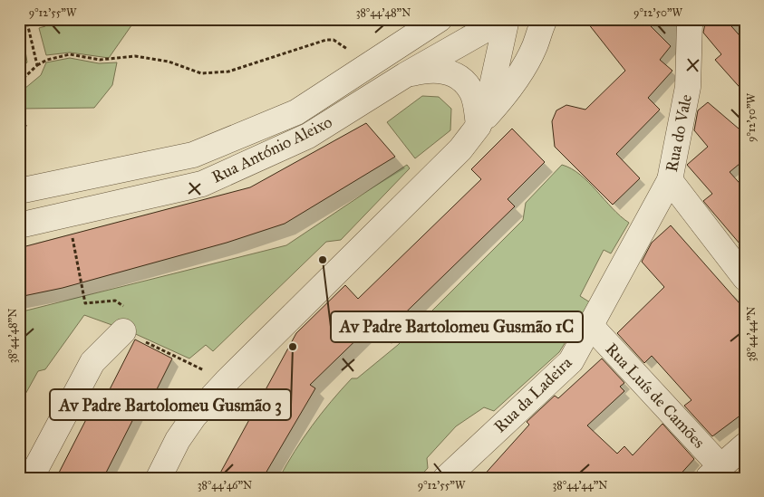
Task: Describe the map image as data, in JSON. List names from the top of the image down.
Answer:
{
  "streets": {
    "street": [
      "Rua do Vale",
      "Rua António Aleixo",
      "Rua da Ladeira",
      "Rua Luís de Camões"
    ]
  },
  "crossings": [
    ["Rua do Vale", "Rua da Ladeira"],
    ["Rua da Ladeira", "Rua Luís de Camões"]
  ],
  "places": ["Av Padre Bartolomeu Gusmão 1C", "Av Padre Bartolomeu Gusmão 3"],
  "coordinates": [
    "9°12'55\"W",
    "38°44'48\"N",
    "9°12'50\"W",
    "38°44'44\"N",
    "38°44'46\"N"
  ]
}
